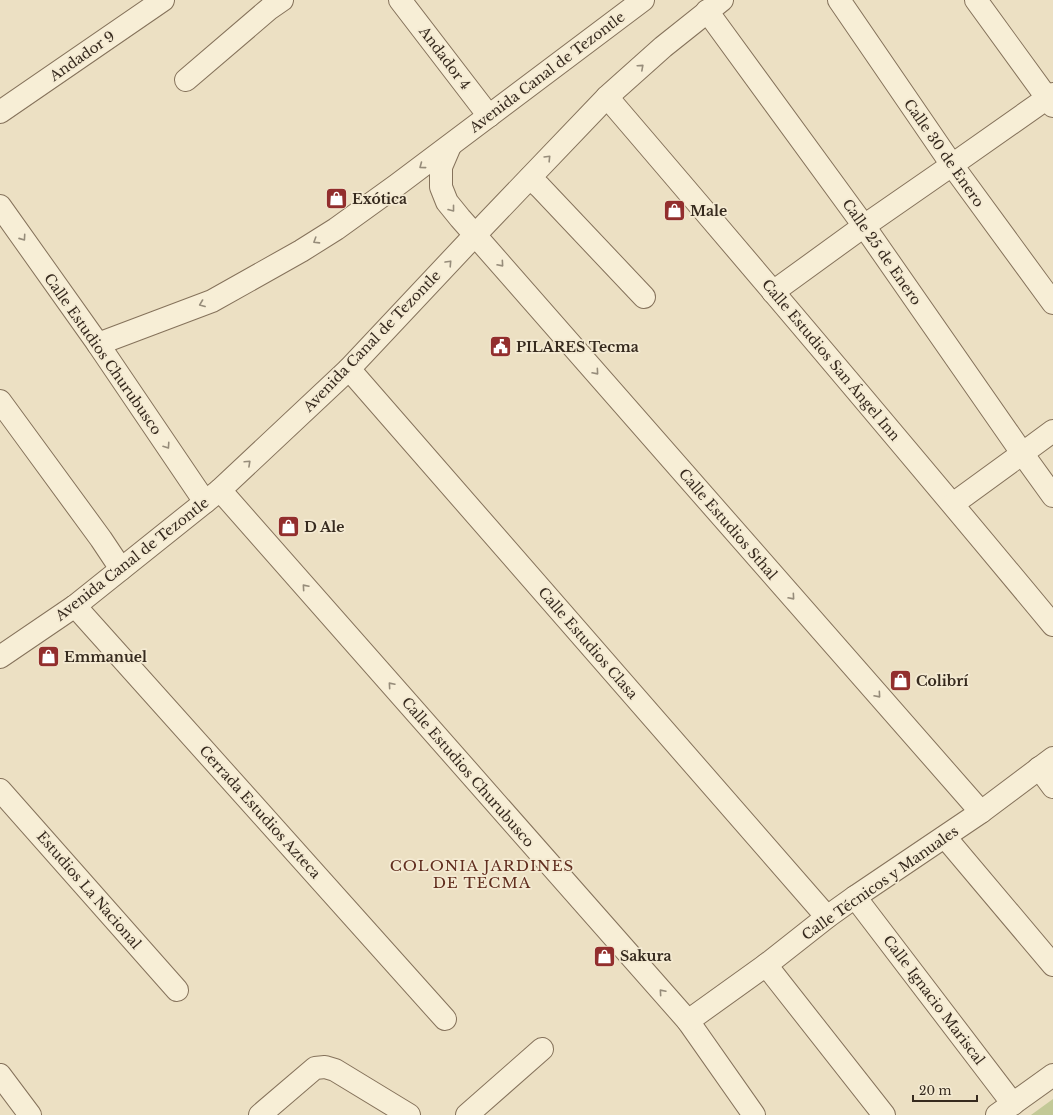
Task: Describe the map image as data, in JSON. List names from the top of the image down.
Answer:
{
  "streets": {
    "street": [
      "Andador 9",
      "Andador 4",
      "Avenida Canal de Tezontle",
      "Calle 30 de Enero",
      "Calle 25 de Enero",
      "Calle Estudios Churubusco",
      "Calle Estudios San Ángel Inn",
      "Calle Estudios Sthal",
      "Calle Estudios Clasa",
      "Cerrada Estudios Azteca",
      "Calle Técnicos y Manuales",
      "Estudios La Nacional",
      "Calle Ignacio Mariscal"
    ]
  },
  "crossings": [
    ["Andador 4", "Avenida Canal de Tezontle"],
    ["Avenida Canal de Tezontle", "Calle 25 de Enero"],
    ["Avenida Canal de Tezontle", "Calle Estudios Churubusco"],
    ["Avenida Canal de Tezontle", "Calle Estudios San Ángel Inn"],
    ["Avenida Canal de Tezontle", "Calle Estudios Sthal"],
    ["Avenida Canal de Tezontle", "Calle Estudios Clasa"],
    ["Avenida Canal de Tezontle", "Cerrada Estudios Azteca"],
    ["Calle Estudios Churubusco", "Calle Técnicos y Manuales"],
    ["Calle Estudios Sthal", "Calle Técnicos y Manuales"],
    ["Calle Estudios Clasa", "Calle Técnicos y Manuales"],
    ["Calle Técnicos y Manuales", "Calle Ignacio Mariscal"]
  ],
  "one_way": ["Calle Estudios Sthal"],
  "districts": ["COLONIA JARDINES DE TECMA"],
  "places": {
    "shop": [
      "Exótica",
      "Male",
      "D Ale",
      "Emmanuel",
      "Colibrí",
      "Sakura"
    ],
    "public building": ["PILARES Tecma"]
  },
  "scale_bar": "20 m"
}
